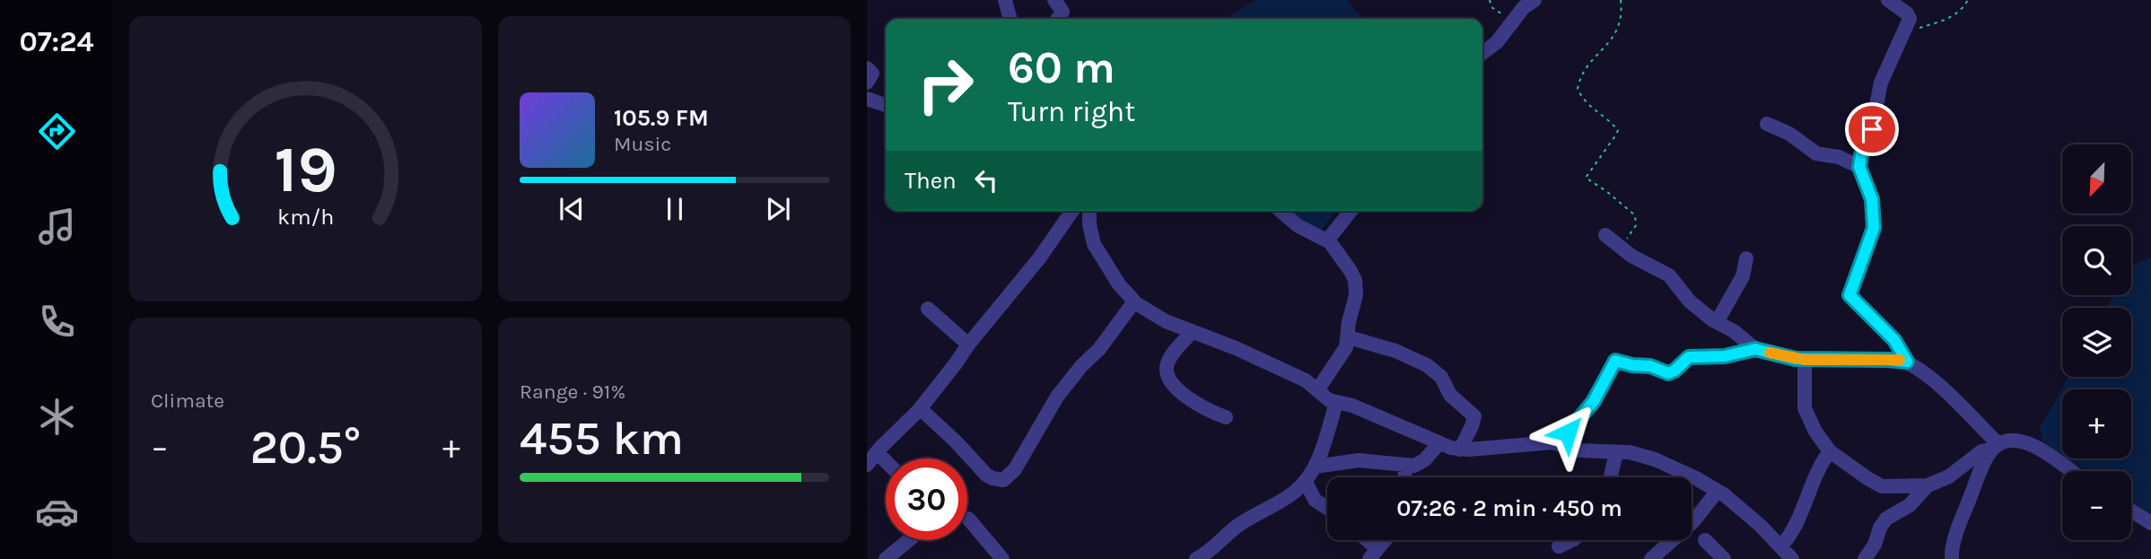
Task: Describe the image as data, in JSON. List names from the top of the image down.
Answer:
{
  "north": "bottom left",
  "page": {
    "tabs": "07:24",
    "turn": ["60 m", "Turn right"],
    "song": ["105.9 FM", "Music"],
    "map_buttons": ["+", "−"],
    "then": "Then",
    "tile": [
      "Climate",
      ["Range · 91%", "455 km"]
    ],
    "heat": ["−", "20.5°", "+"],
    "limit": "30",
    "trip": "07:26 · 2 min · 450 m",
    "gauge": ["19", "km/h"]
  }
}
